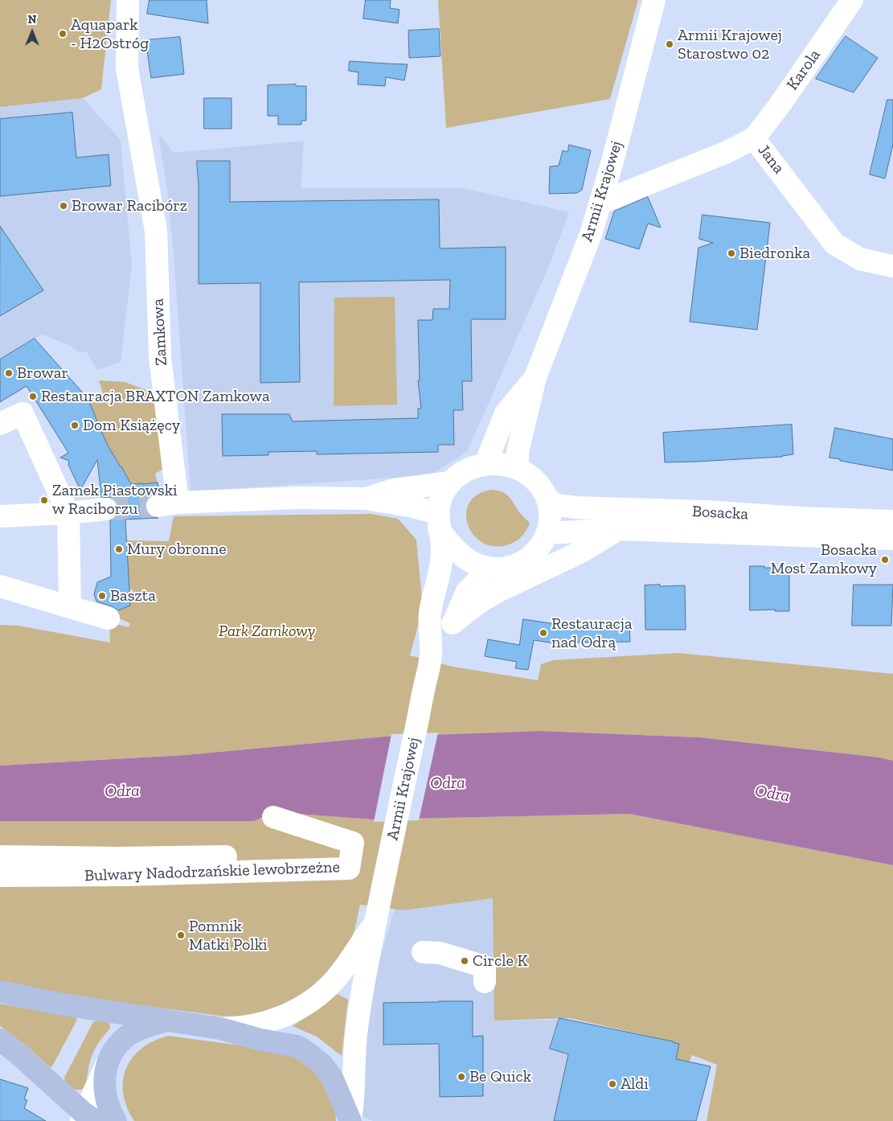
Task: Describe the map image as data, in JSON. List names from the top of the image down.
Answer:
{
  "streets": {
    "street": [
      "Karola",
      "Jana",
      "Armii Krajowej",
      "Zamkowa",
      "Bosacka",
      "Bulwary Nadodrzańskie lewobrzeżne"
    ]
  },
  "crossings": [
    ["Karola", "Jana"],
    ["Jana", "Armii Krajowej"],
    ["Armii Krajowej", "Zamkowa"],
    ["Armii Krajowej", "Bosacka"],
    ["Zamkowa", "Bosacka"]
  ],
  "water": ["Odra"],
  "parks": ["Park Zamkowy"],
  "places": [
    "Aquapark - H2Ostróg",
    "Armii Krajowej Starostwo 02",
    "Browar Racibórz",
    "Biedronka",
    "Browar",
    "Restauracja BRAXTON Zamkowa",
    "Dom Książęcy",
    "Zamek Piastowski w Raciborzu",
    "Mury obronne",
    "Bosacka Most Zamkowy",
    "Baszta",
    "Restauracja nad Odrą",
    "Pomnik Matki Polki",
    "Circle K",
    "Be Quick",
    "Aldi"
  ],
  "north": "top"
}
